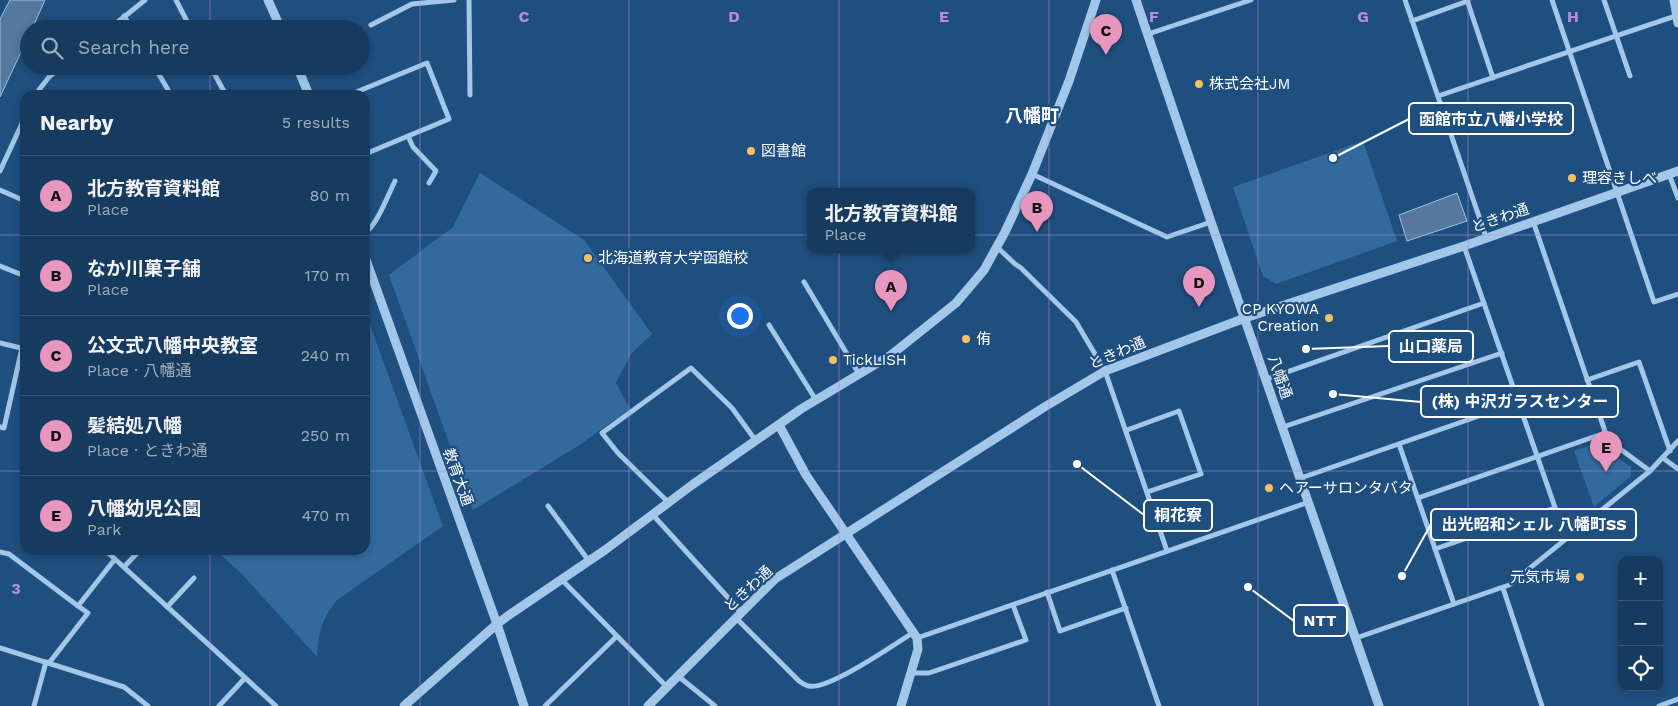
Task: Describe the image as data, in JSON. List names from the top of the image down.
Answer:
{
  "streets": {
    "street": ["ときわ通", "八幡通", "教育大通"]
  },
  "crossings": [
    ["ときわ通", "八幡通"]
  ],
  "districts": ["八幡町"],
  "places": [
    "株式会社JM",
    "図書館",
    "函館市立八幡小学校",
    "理容きしべ",
    "北海道教育大学函館校",
    "CP KYOWA Creation",
    "侑",
    "山口薬局",
    "TickLISH",
    "(株) 中沢ガラスセンター",
    "桐花寮",
    "ヘアーサロンタバタ",
    "出光昭和シェル 八幡町SS",
    "元気市場",
    "NTT"
  ],
  "page": {
    "pins": [
      "C",
      "B",
      "D",
      "A",
      "E"
    ],
    "search": "Search here",
    "heading": ["Nearby", "5 results"],
    "list": [
      {
        "mark": "A",
        "name": "北方教育資料館",
        "note": "Place",
        "value": "80 m"
      },
      {
        "mark": "B",
        "name": "なか川菓子舗",
        "note": "Place",
        "value": "170 m"
      },
      {
        "mark": "C",
        "name": "公文式八幡中央教室",
        "note": "Place · 八幡通",
        "value": "240 m"
      },
      {
        "mark": "D",
        "name": "髪結処八幡",
        "note": "Place · ときわ通",
        "value": "250 m"
      },
      {
        "mark": "E",
        "name": "八幡幼児公園",
        "note": "Park",
        "value": "470 m"
      }
    ],
    "popup": ["北方教育資料館", "Place"],
    "map_buttons": ["+", "−"]
  },
  "grid": {
    "columns": [
      "C",
      "D",
      "E",
      "F",
      "G",
      "H"
    ],
    "rows": ["3"]
  }
}
